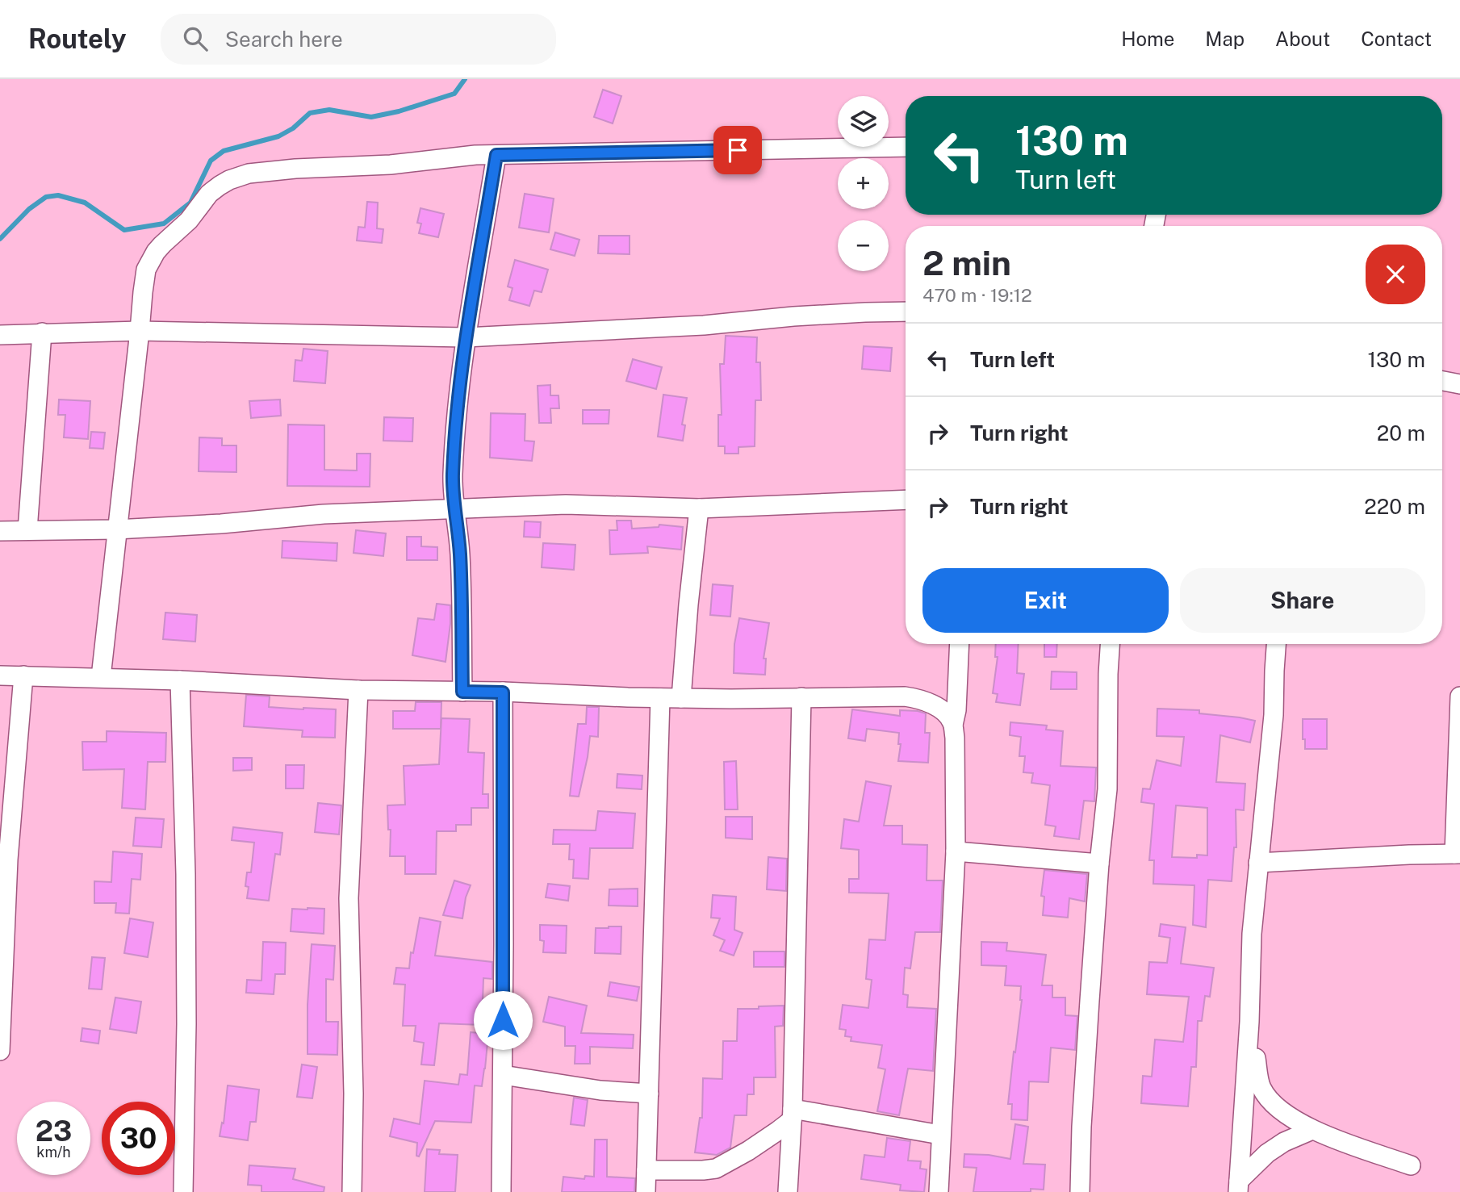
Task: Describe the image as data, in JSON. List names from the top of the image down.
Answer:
{
  "page": {
    "header": "Routely",
    "search": "Search here",
    "nav": [
      "Home",
      "Map",
      "About",
      "Contact"
    ],
    "map_buttons": ["+", "−"],
    "turn": ["130 m", "Turn left"],
    "heading": ["2 min", "470 m · 19:12"],
    "list": [
      {
        "name": "Turn left",
        "value": "130 m"
      },
      {
        "name": "Turn right",
        "value": "20 m"
      },
      {
        "name": "Turn right",
        "value": "220 m"
      }
    ],
    "buttons": ["Exit", "Share"],
    "speed": "23 km/h",
    "limit": "30"
  }
}
